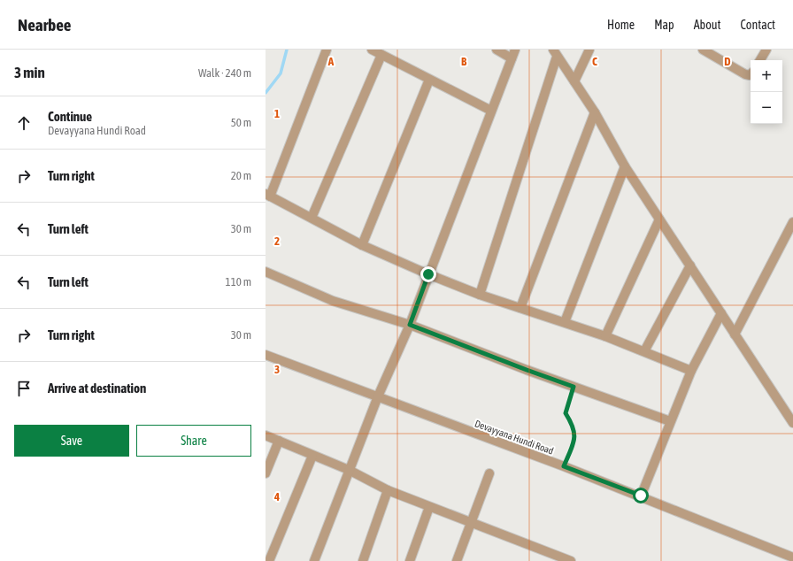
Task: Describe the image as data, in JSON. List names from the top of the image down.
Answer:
{
  "streets": {
    "street": ["Devayyana Hundi Road"]
  },
  "page": {
    "header": "Nearbee",
    "nav": [
      "Home",
      "Map",
      "About",
      "Contact"
    ],
    "heading": ["3 min", "Walk · 240 m"],
    "map_buttons": ["+", "−"],
    "list": [
      ["Continue", "Devayyana Hundi Road", "50 m"],
      ["Turn right", "20 m"],
      ["Turn left", "30 m"],
      ["Turn left", "110 m"],
      ["Turn right", "30 m"],
      "Arrive at destination"
    ],
    "buttons": ["Save", "Share"]
  },
  "grid": {
    "columns": [
      "A",
      "B",
      "C",
      "D"
    ],
    "rows": [
      "1",
      "2",
      "3",
      "4"
    ]
  }
}
